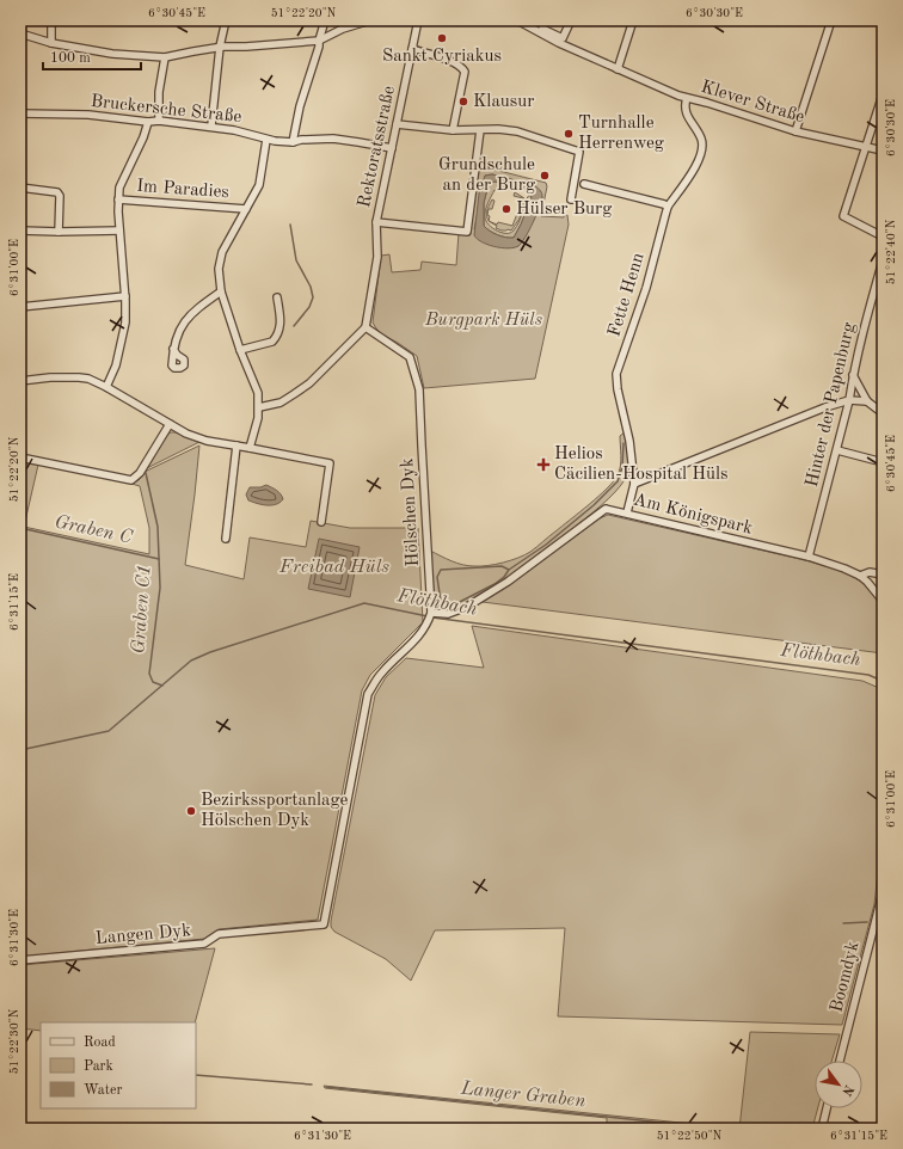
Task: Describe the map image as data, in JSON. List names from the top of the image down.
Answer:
{
  "streets": {
    "street": [
      "Klever Straße",
      "Bruckersche Straße",
      "Rektoratsstraße",
      "Im Paradies",
      "Fette Henn",
      "Hinter der Papenburg",
      "Hölschen Dyk",
      "Am Königspark",
      "Langen Dyk",
      "Boomdyk"
    ]
  },
  "crossings": [
    ["Klever Straße", "Fette Henn"],
    ["Bruckersche Straße", "Rektoratsstraße"],
    ["Rektoratsstraße", "Hölschen Dyk"],
    ["Fette Henn", "Am Königspark"],
    ["Hinter der Papenburg", "Am Königspark"],
    ["Hölschen Dyk", "Am Königspark"],
    ["Hölschen Dyk", "Langen Dyk"]
  ],
  "water": [
    "Graben C",
    "Freibad Hüls",
    "Flöthbach",
    "Graben C1",
    "Langer Graben"
  ],
  "parks": ["Burgpark Hüls"],
  "places": {
    "other": [
      "Sankt Cyriakus",
      "Klausur",
      "Turnhalle Herrenweg",
      "Grundschule an der Burg",
      "Hülser Burg",
      "Bezirkssportanlage Hölschen Dyk"
    ],
    "health": ["Helios Cäcilien-Hospital Hüls"]
  },
  "legend": ["Road", "Park", "Water"],
  "scale_bar": "100 m",
  "north": "bottom right",
  "coordinates": [
    "6°30'45\"E",
    "51°22'20\"N",
    "6°30'30\"E",
    "51°22'40\"N",
    "6°31'00\"E",
    "6°31'15\"E",
    "6°31'30\"E",
    "51°22'30\"N",
    "51°22'50\"N"
  ]
}
